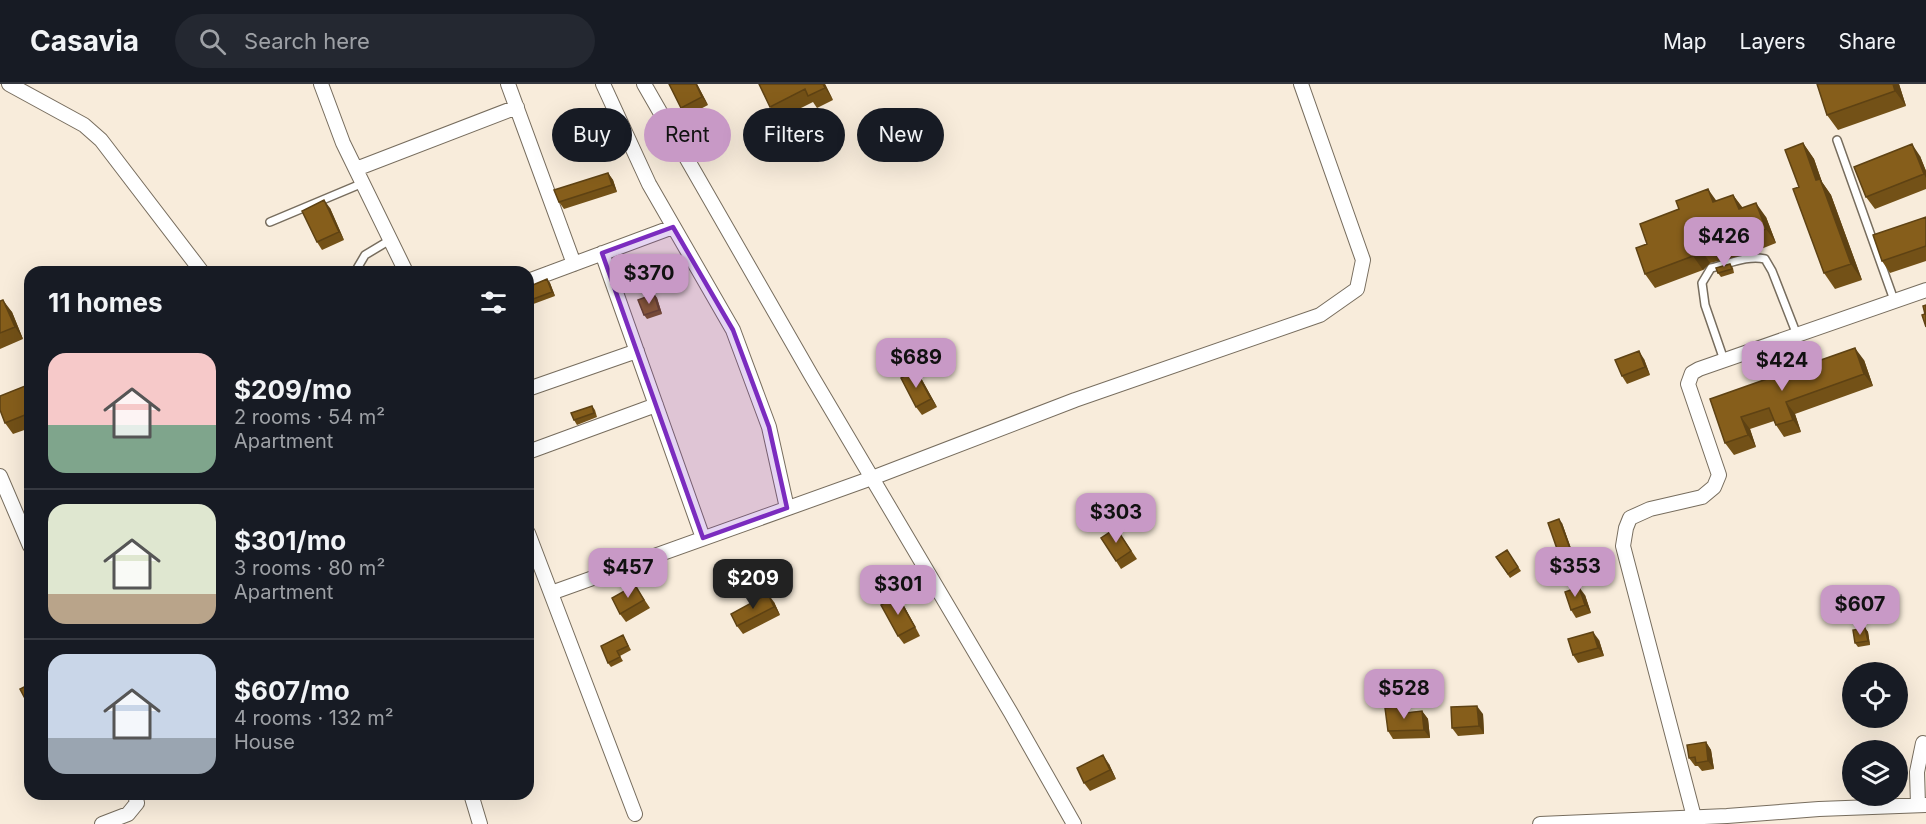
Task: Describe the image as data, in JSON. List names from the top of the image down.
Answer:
{
  "page": {
    "header": "Casavia",
    "search": "Search here",
    "nav": ["Map", "Layers", "Share"],
    "chip": [
      "Buy",
      "Rent",
      "Filters",
      "New"
    ],
    "price": [
      "$426",
      "$370",
      "$689",
      "$424",
      "$303",
      "$353",
      "$457",
      "$209",
      "$301",
      "$607",
      "$528"
    ],
    "heading": "11 homes",
    "list": [
      {
        "name": "$209/mo",
        "note": "2 rooms · 54 m² · Apartment"
      },
      {
        "name": "$301/mo",
        "note": "3 rooms · 80 m² · Apartment"
      },
      {
        "name": "$607/mo",
        "note": "4 rooms · 132 m² · House"
      }
    ]
  }
}
